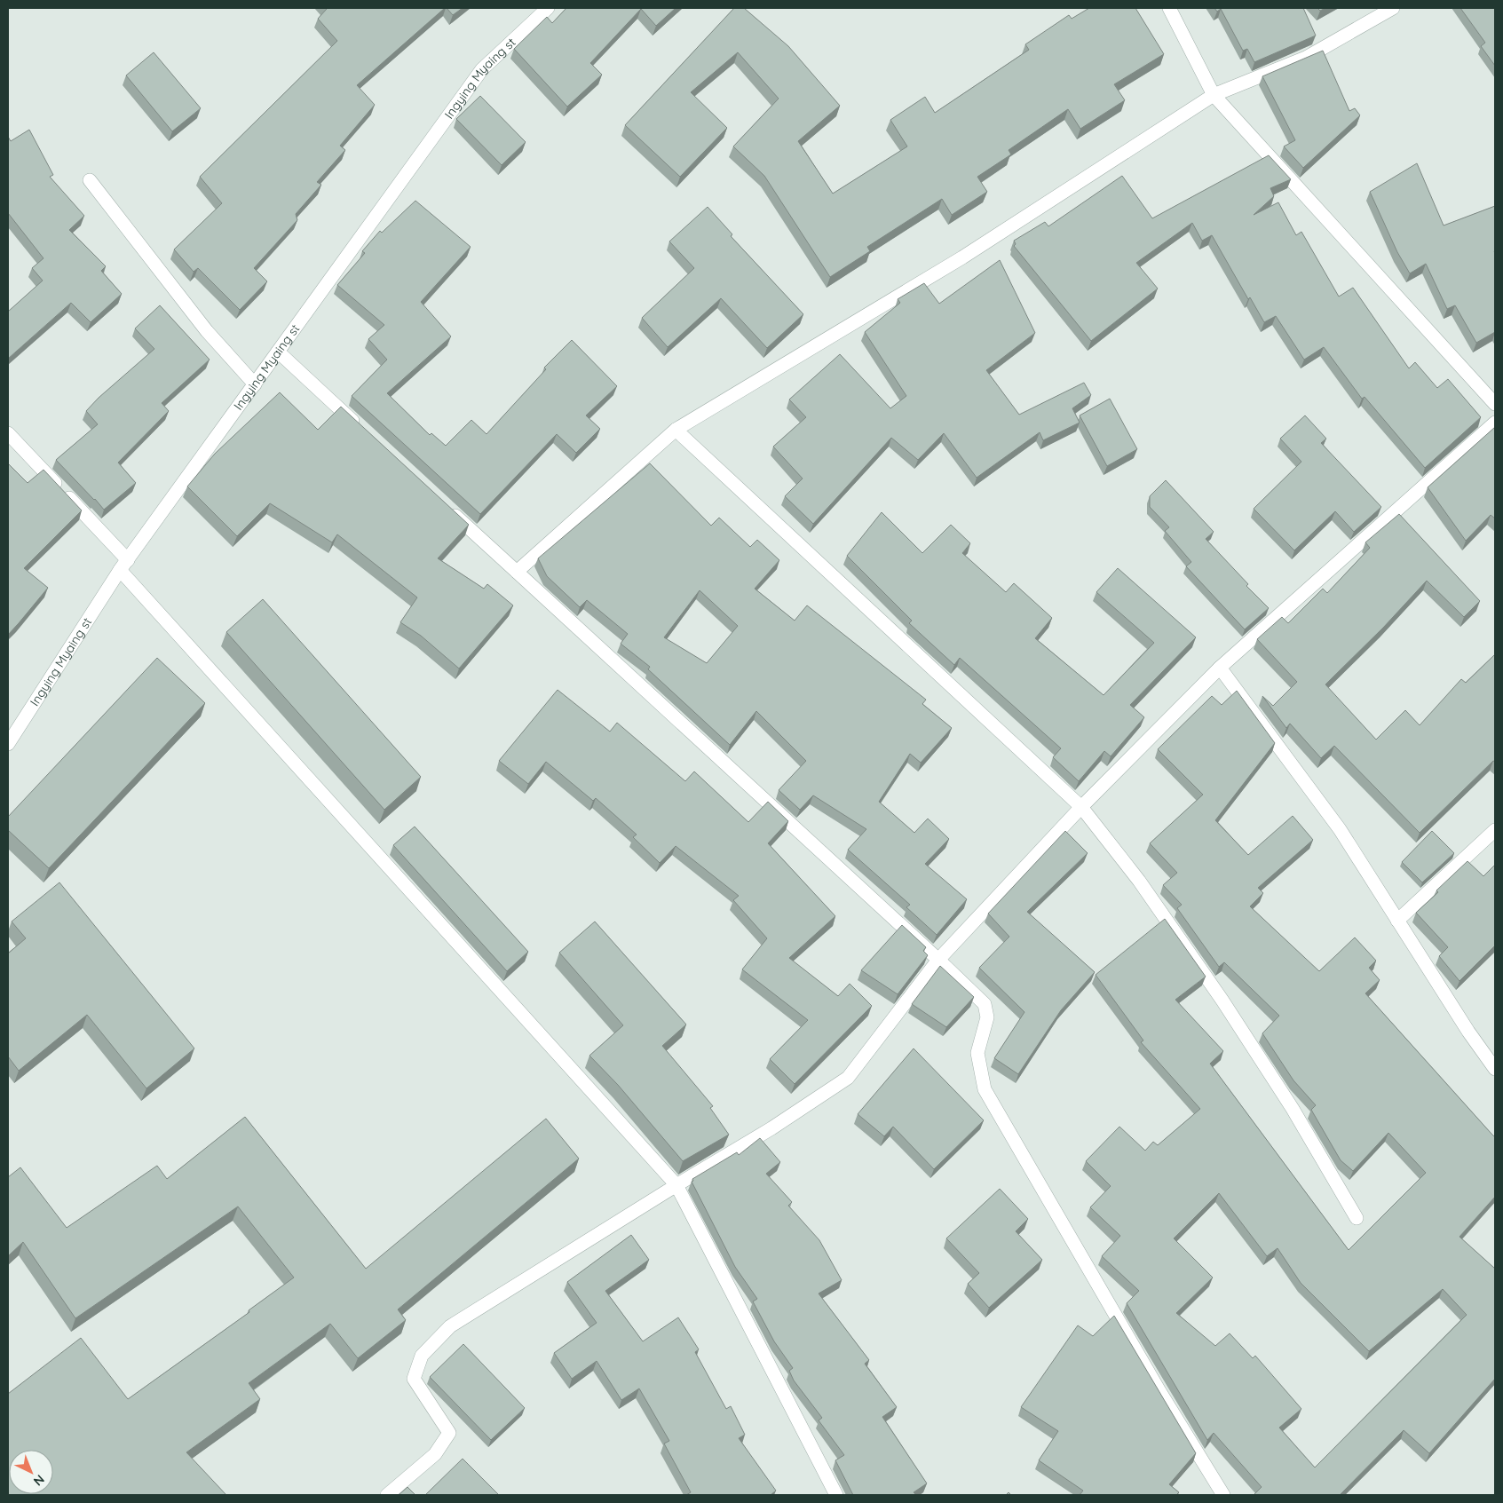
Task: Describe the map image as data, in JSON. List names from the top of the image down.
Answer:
{
  "streets": {
    "street": ["Ingying Myaing st"]
  },
  "north": "bottom right"
}
